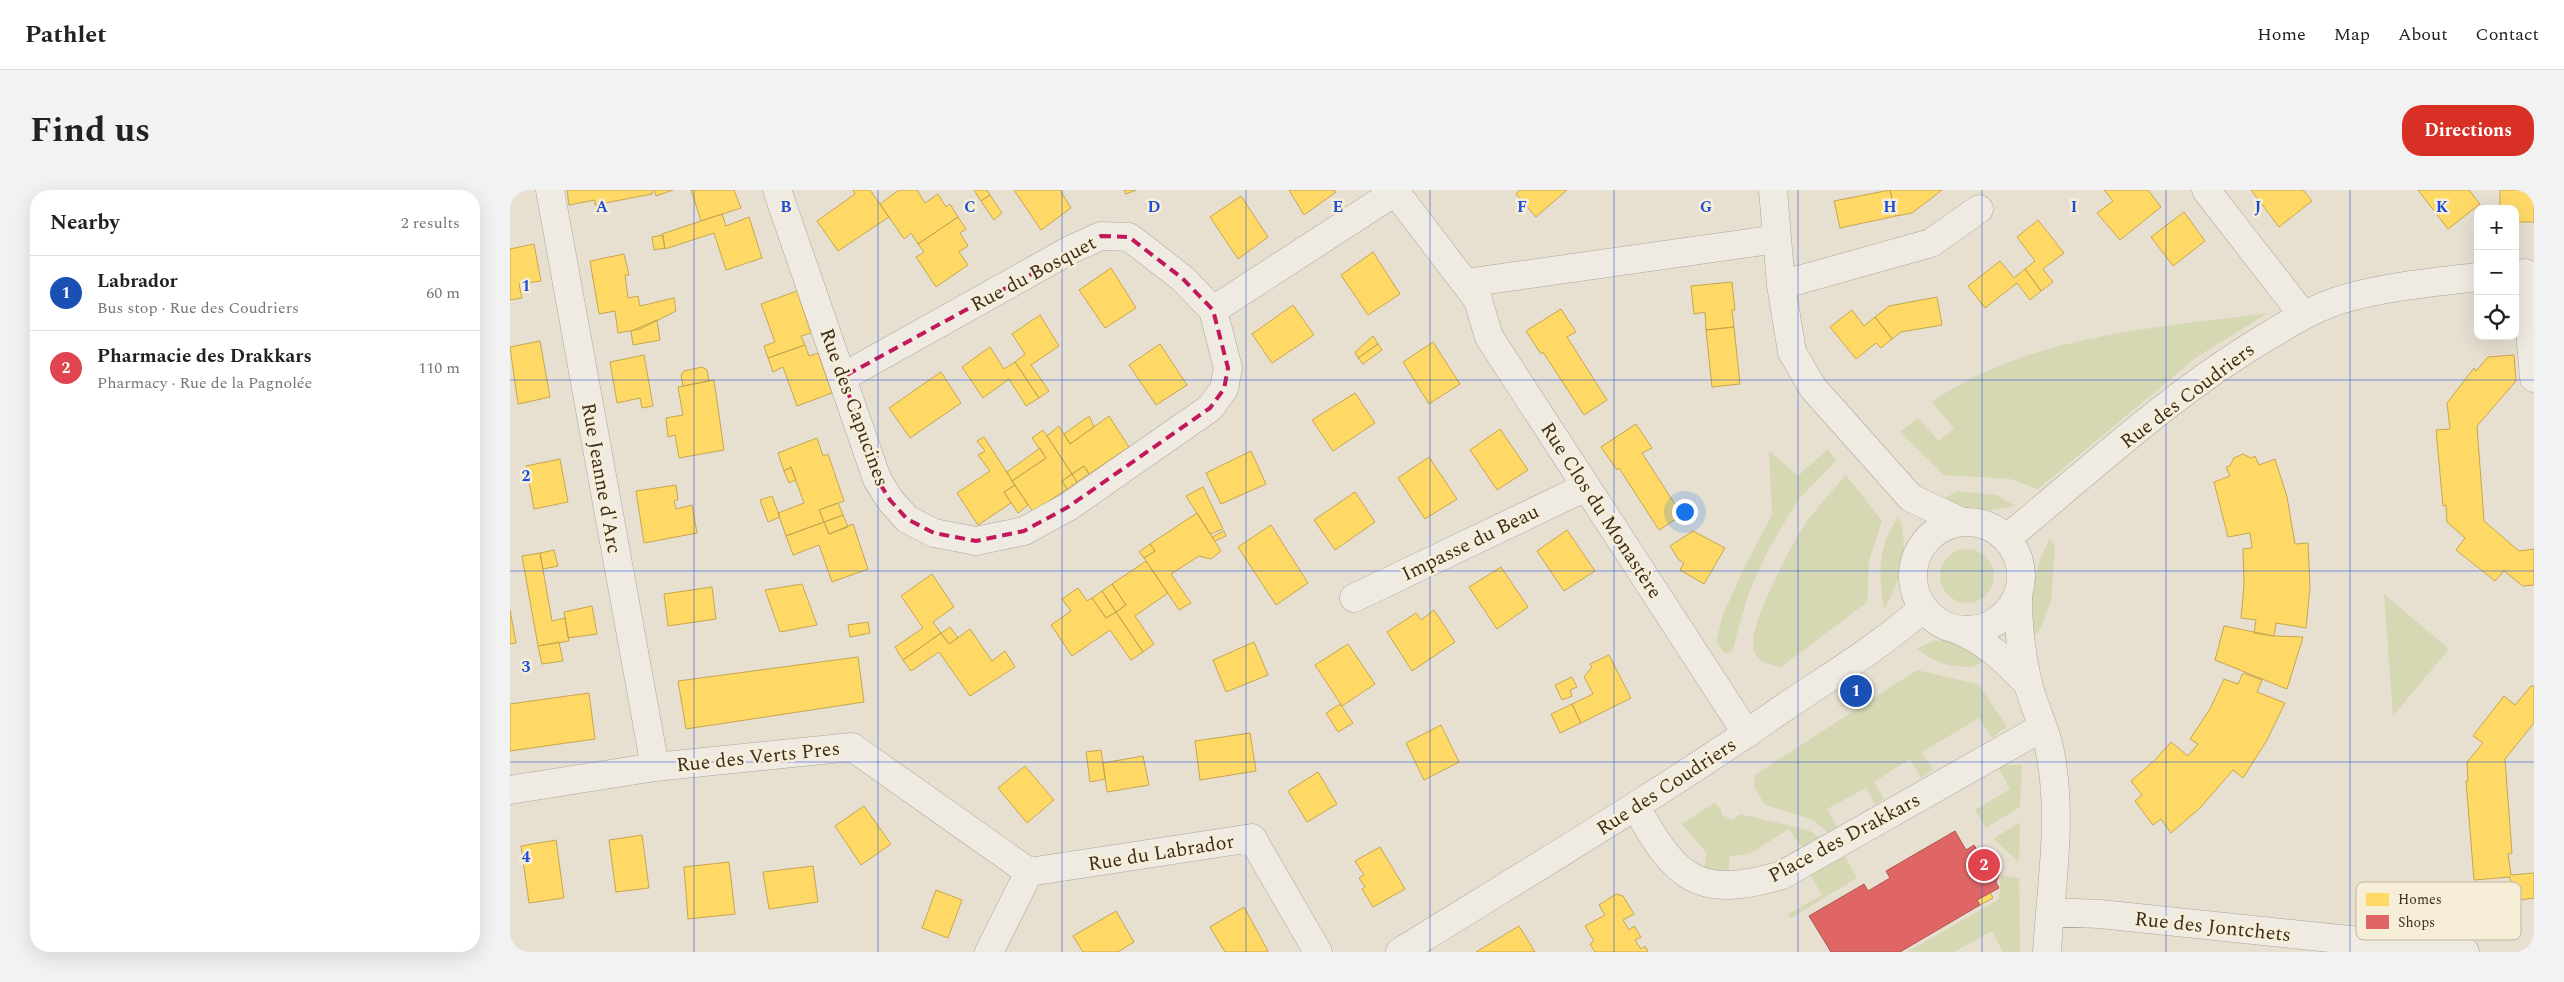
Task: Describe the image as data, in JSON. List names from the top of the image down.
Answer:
{
  "streets": {
    "street": [
      "Rue du Bosquet",
      "Rue des Coudriers",
      "Rue des Capucines",
      "Rue Jeanne d'Arc",
      "Rue Clos du Monastère",
      "Impasse du Beau",
      "Rue des Verts Pres",
      "Place des Drakkars",
      "Rue du Labrador",
      "Rue des Jontchets"
    ]
  },
  "crossings": [
    ["Rue du Bosquet", "Rue des Capucines"],
    ["Rue des Coudriers", "Rue Clos du Monastère"],
    ["Rue des Coudriers", "Place des Drakkars"],
    ["Rue Jeanne d'Arc", "Rue des Verts Pres"],
    ["Rue Clos du Monastère", "Impasse du Beau"],
    ["Rue des Verts Pres", "Rue du Labrador"]
  ],
  "legend": ["Homes", "Shops"],
  "page": {
    "header": "Pathlet",
    "nav": [
      "Home",
      "Map",
      "About",
      "Contact"
    ],
    "title": "Find us",
    "buttons": "Directions",
    "heading": ["Nearby", "2 results"],
    "map_buttons": ["+", "−"],
    "list": [
      {
        "mark": "1",
        "name": "Labrador",
        "note": "Bus stop · Rue des Coudriers",
        "value": "60 m"
      },
      {
        "mark": "2",
        "name": "Pharmacie des Drakkars",
        "note": "Pharmacy · Rue de la Pagnolée",
        "value": "110 m"
      }
    ],
    "pins": ["1", "2"]
  },
  "grid": {
    "columns": [
      "A",
      "B",
      "C",
      "D",
      "E",
      "F",
      "G",
      "H",
      "I",
      "J",
      "K"
    ],
    "rows": [
      "1",
      "2",
      "3",
      "4"
    ]
  }
}
